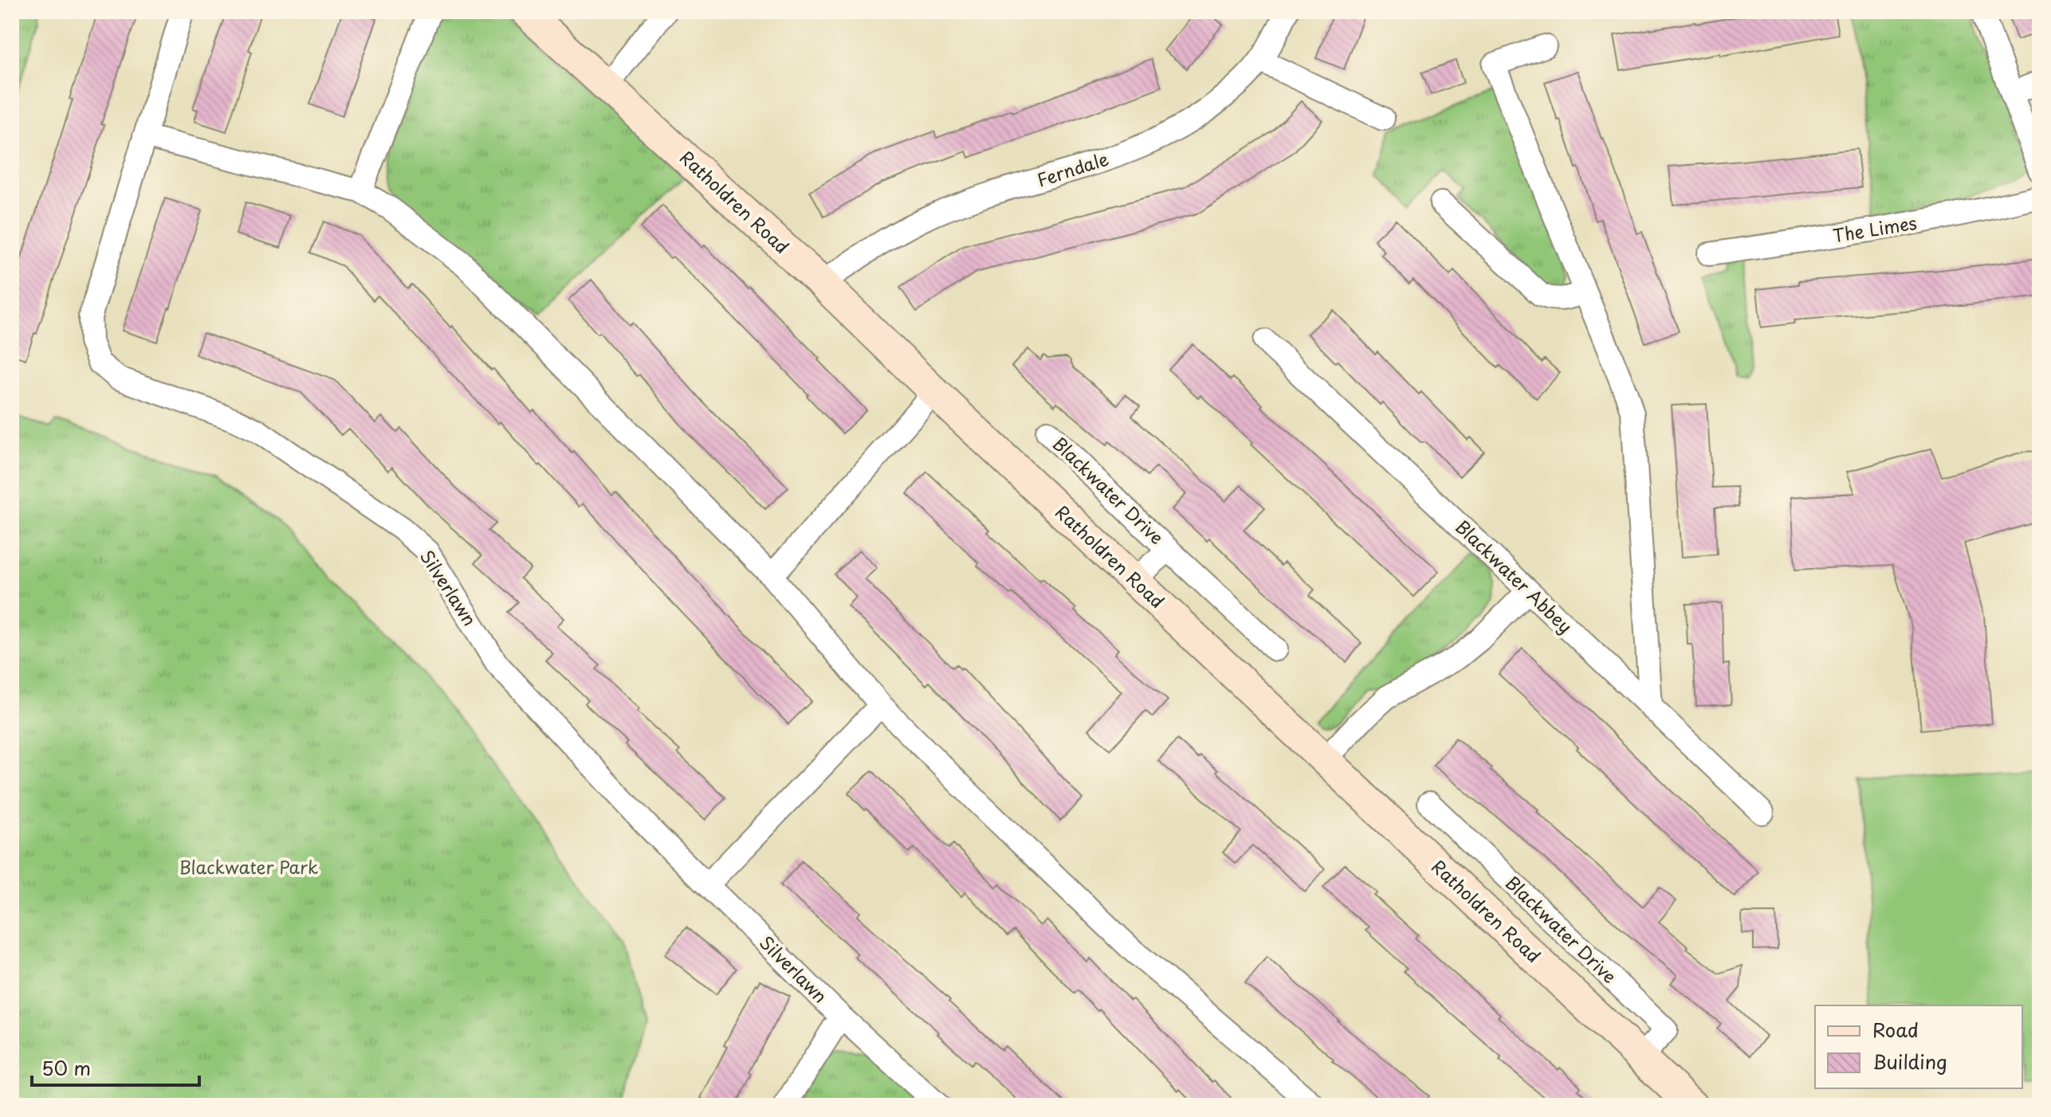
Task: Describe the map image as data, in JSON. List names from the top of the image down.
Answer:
{
  "streets": {
    "street": [
      "Ferndale",
      "Ratholdren Road",
      "The Limes",
      "Blackwater Drive",
      "Blackwater Abbey",
      "Silverlawn"
    ]
  },
  "crossings": [
    ["Ferndale", "Ratholdren Road"],
    ["Ratholdren Road", "Blackwater Drive"]
  ],
  "parks": ["Blackwater Park"],
  "legend": ["Road", "Building"],
  "scale_bar": "50 m"
}
